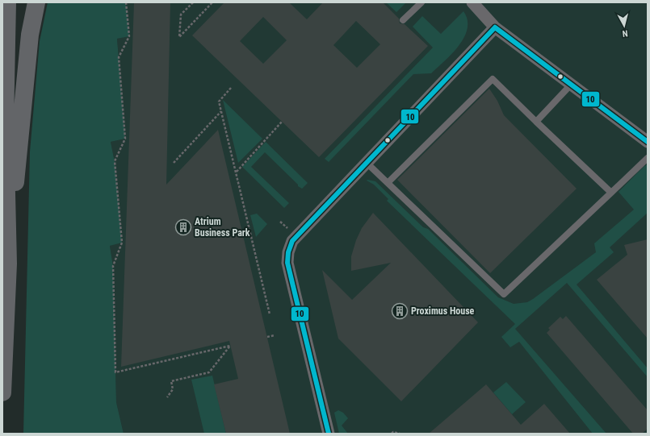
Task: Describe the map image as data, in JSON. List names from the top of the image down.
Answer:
{
  "places": {
    "building": ["Atrium Business Park", "Proximus House"]
  },
  "lines": ["transit line 10"],
  "north": "bottom"
}
